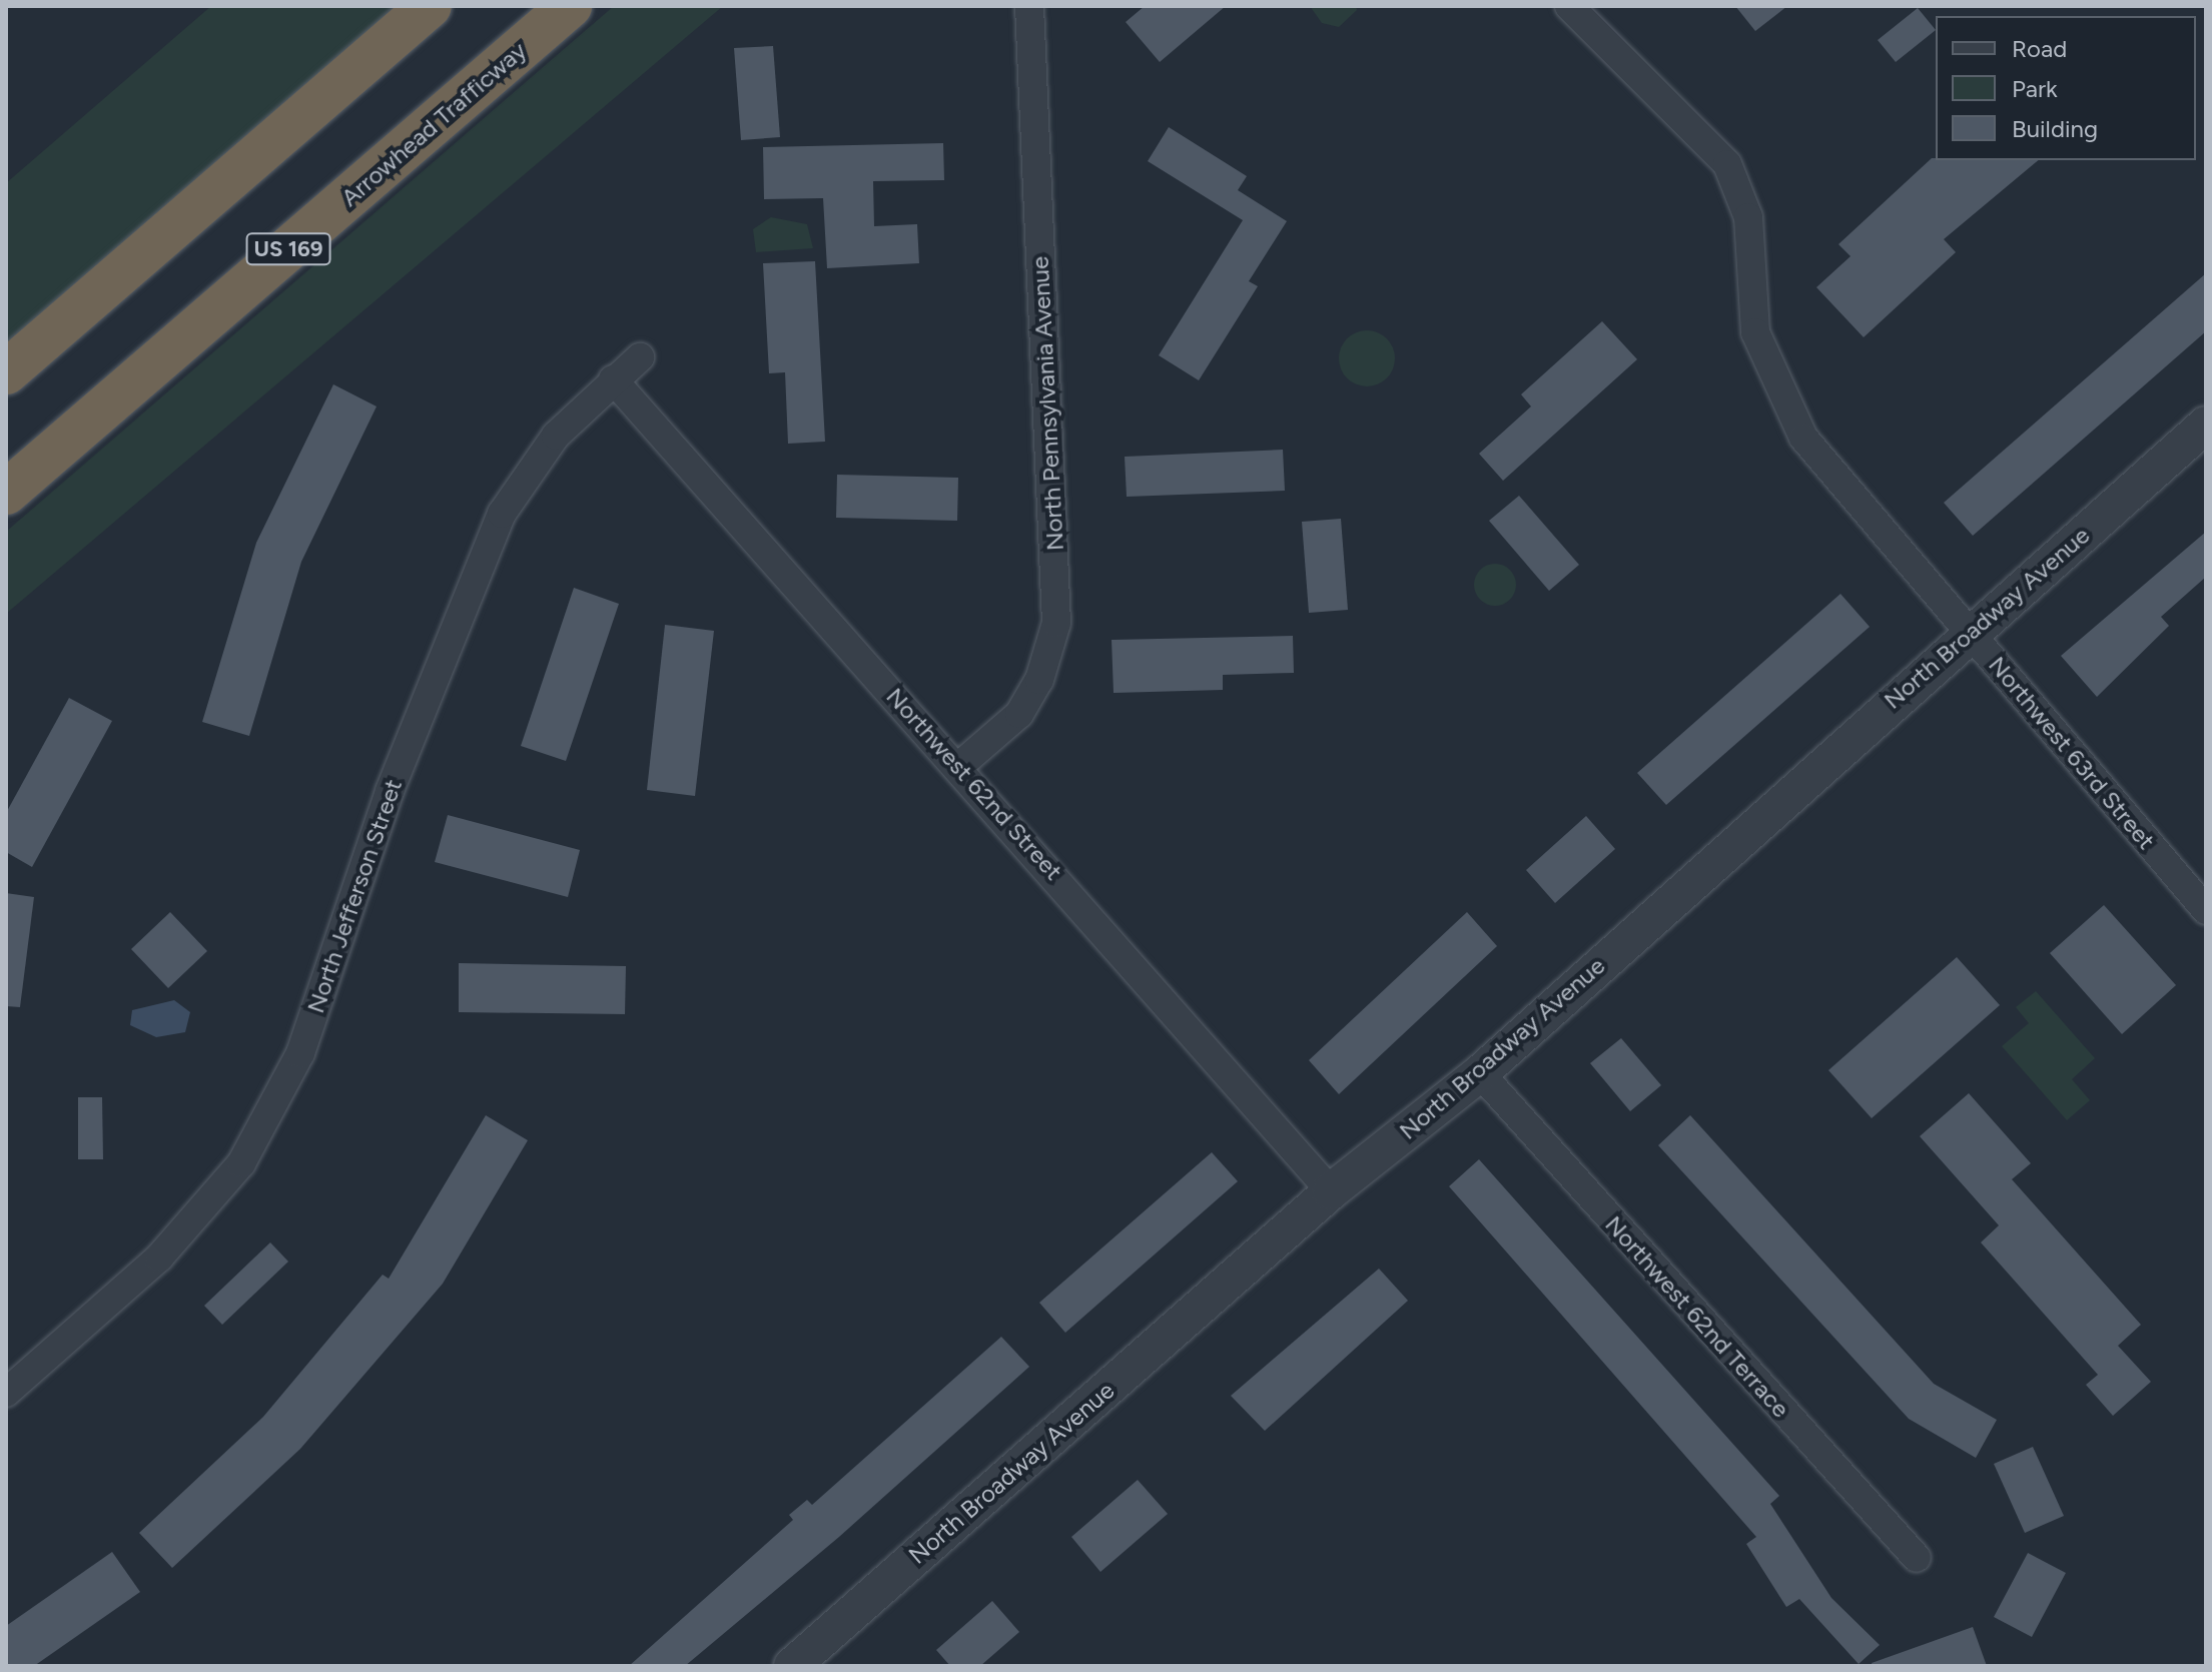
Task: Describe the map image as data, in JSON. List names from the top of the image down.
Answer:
{
  "streets": {
    "highway": ["Arrowhead Trafficway", "US 169"],
    "street": [
      "North Pennsylvania Avenue",
      "North Broadway Avenue",
      "Northwest 63rd Street",
      "Northwest 62nd Street",
      "North Jefferson Street",
      "Northwest 62nd Terrace"
    ]
  },
  "crossings": [
    ["North Pennsylvania Avenue", "Northwest 62nd Street"],
    ["North Broadway Avenue", "Northwest 63rd Street"],
    ["North Broadway Avenue", "Northwest 62nd Street"],
    ["North Broadway Avenue", "Northwest 62nd Terrace"],
    ["Northwest 62nd Street", "North Jefferson Street"]
  ],
  "legend": ["Road", "Park", "Building"]
}
